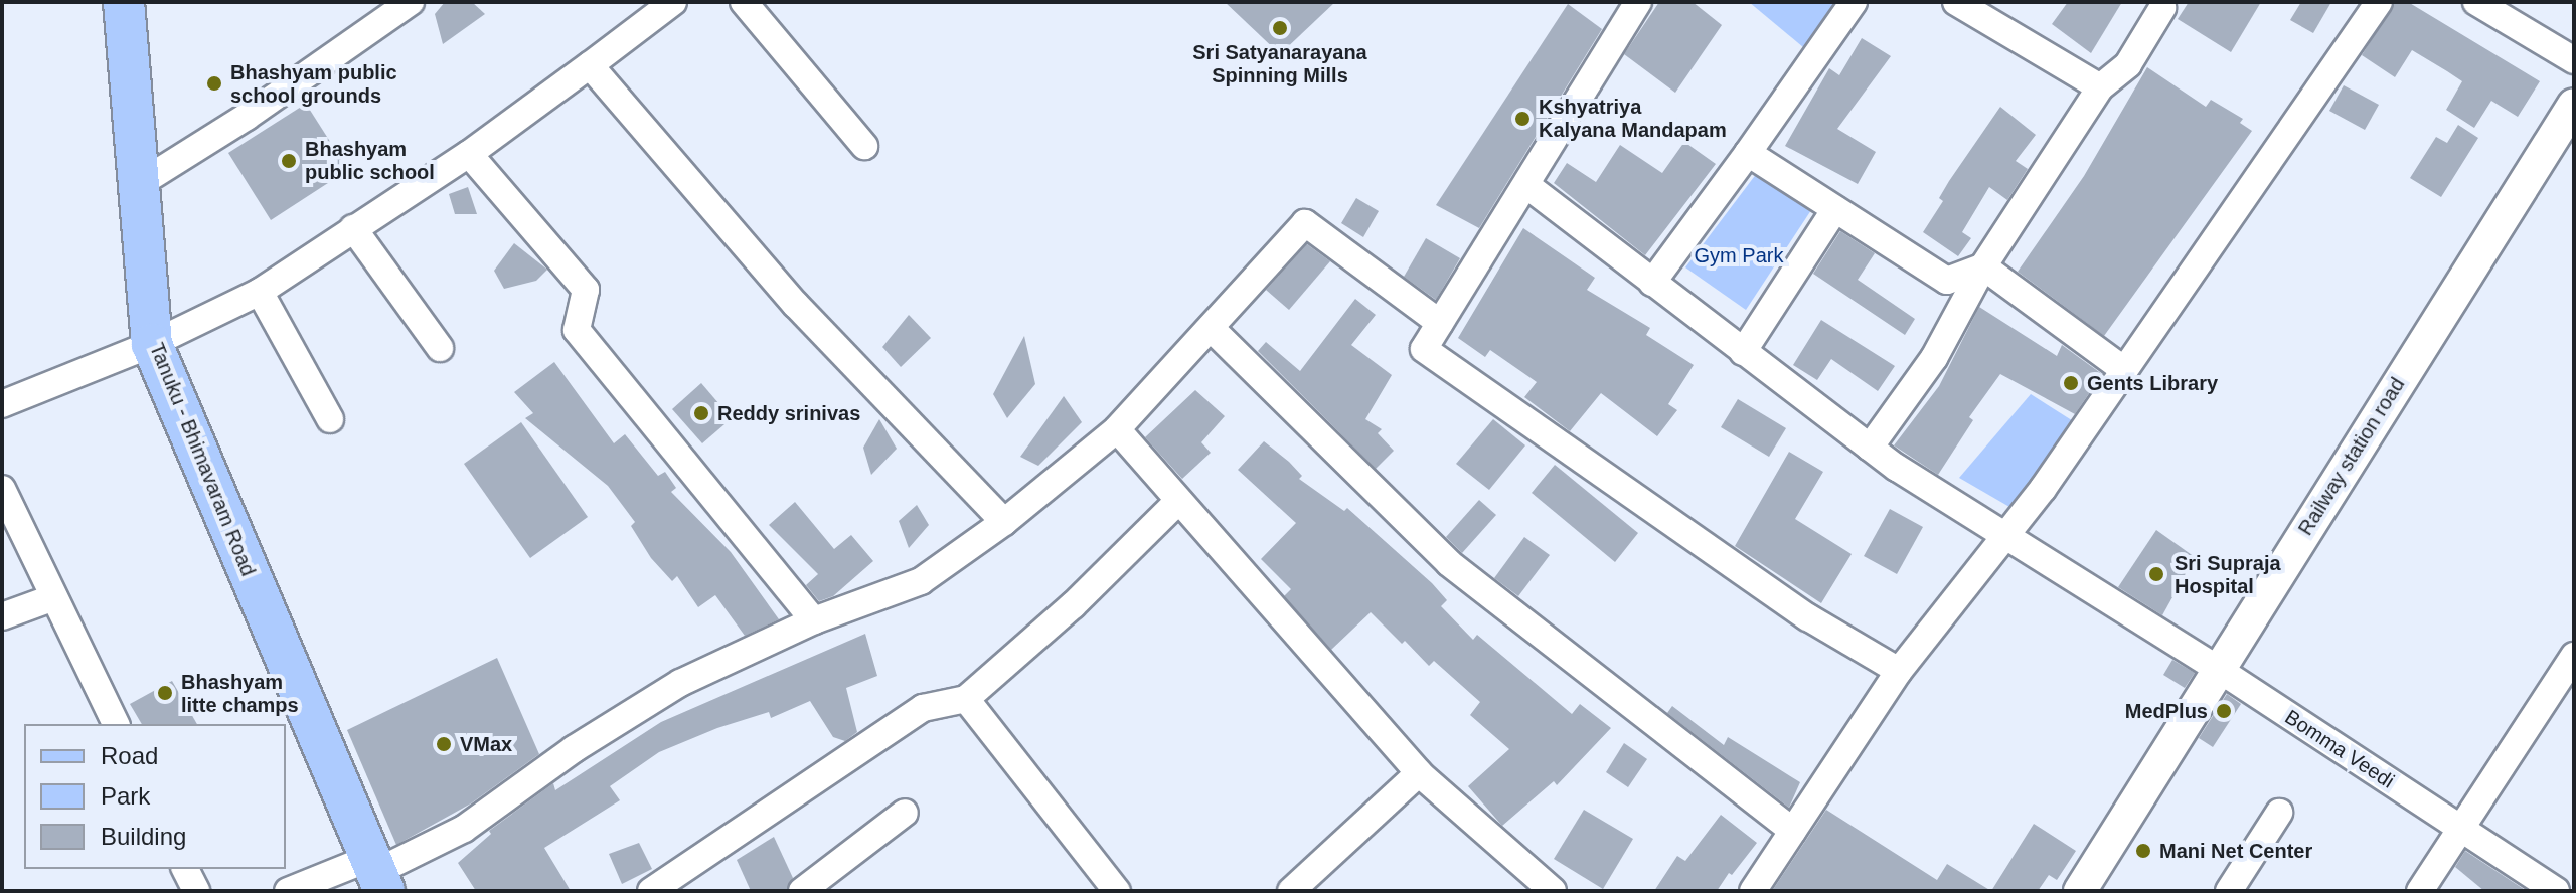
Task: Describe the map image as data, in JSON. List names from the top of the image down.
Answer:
{
  "streets": {
    "main road": ["Tanuku - Bhimavaram Road"],
    "street": ["Railway station road", "Bomma Veedi"]
  },
  "crossings": [
    ["Railway station road", "Bomma Veedi"]
  ],
  "parks": ["Gym Park"],
  "places": [
    "Sri Satyanarayana Spinning Mills",
    "Bhashyam public school grounds",
    "Kshyatriya Kalyana Mandapam",
    "Bhashyam public school",
    "Gents Library",
    "Reddy srinivas",
    "Sri Supraja Hospital",
    "Bhashyam litte champs",
    "MedPlus",
    "VMax",
    "Mani Net Center"
  ],
  "legend": ["Road", "Park", "Building"]
}
